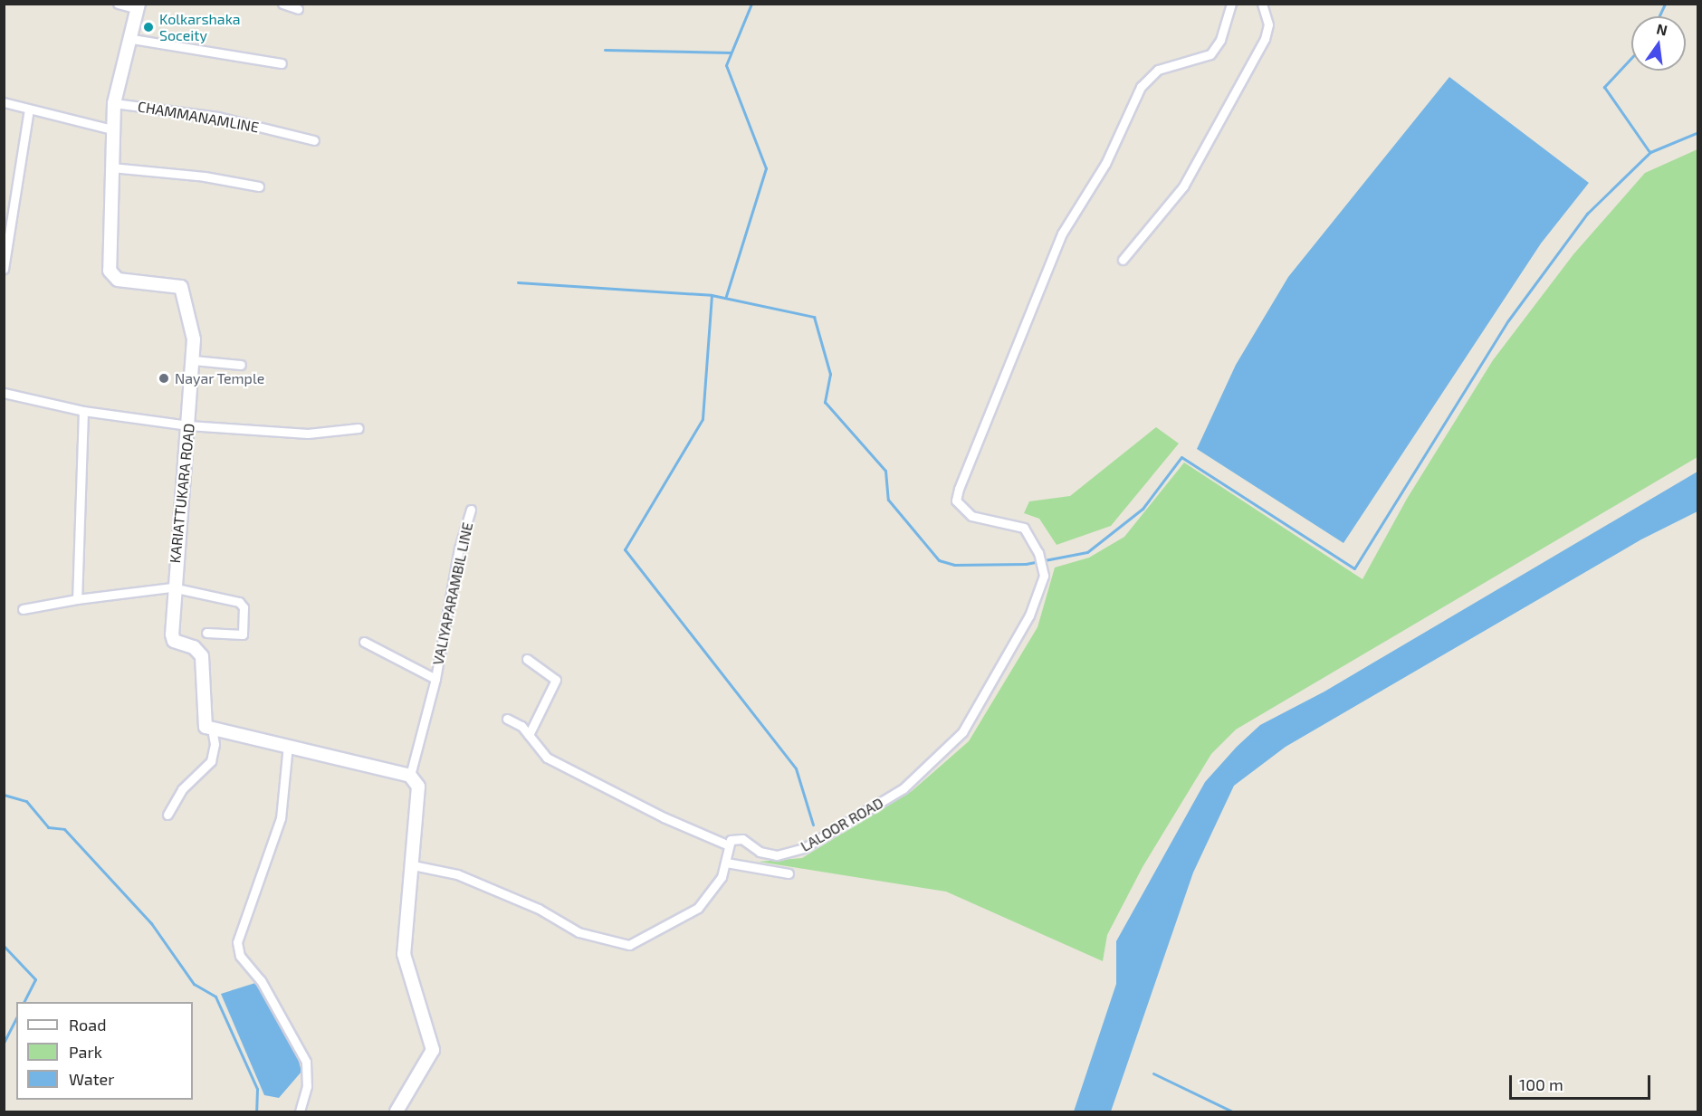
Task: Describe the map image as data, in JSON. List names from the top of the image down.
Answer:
{
  "streets": {
    "street": [
      "CHAMMANAMLINE",
      "KARIATTUKARA ROAD",
      "VALIYAPARAMBIL LINE",
      "LALOOR ROAD"
    ]
  },
  "crossings": [
    ["CHAMMANAMLINE", "KARIATTUKARA ROAD"]
  ],
  "places": ["Kolkarshaka Soceity", "Nayar Temple"],
  "legend": ["Road", "Park", "Water"],
  "scale_bar": "100 m",
  "north": "top"
}
